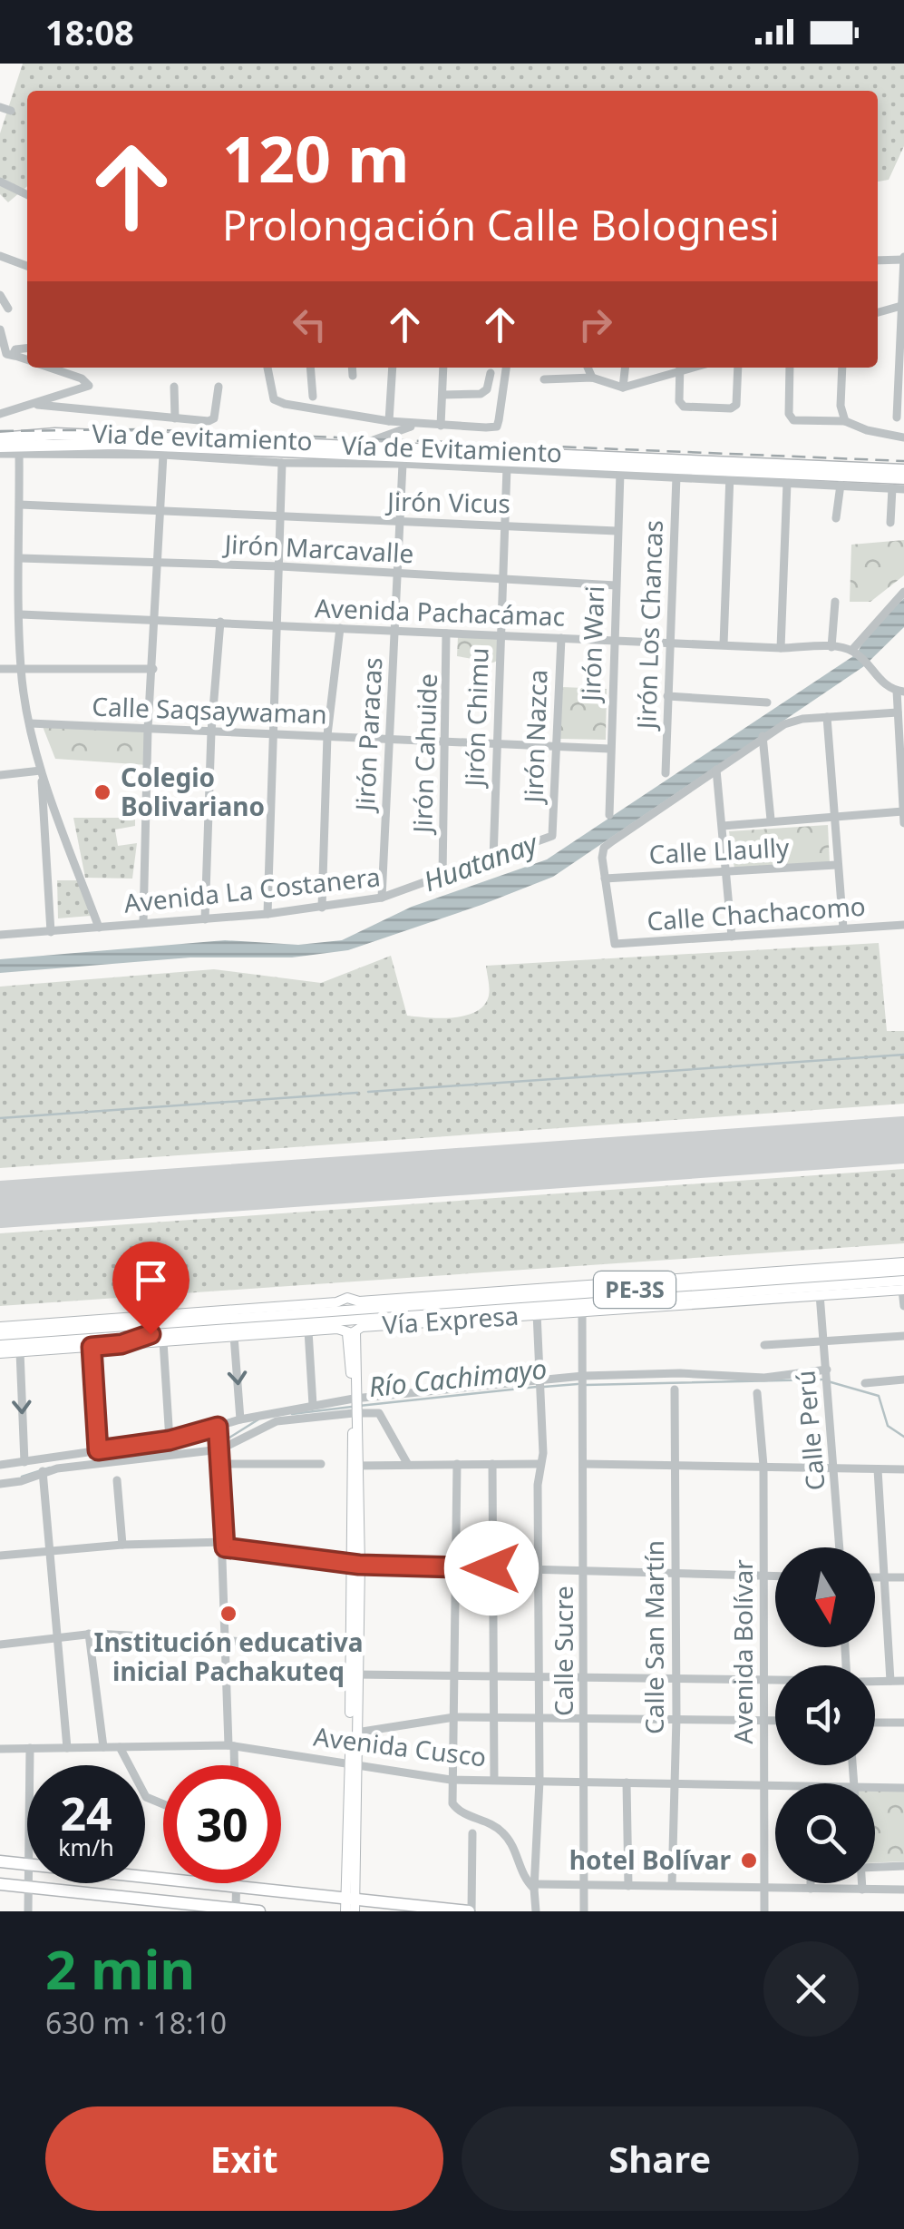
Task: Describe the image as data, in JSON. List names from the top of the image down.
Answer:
{
  "streets": {
    "highway": ["Vía de Evitamiento"],
    "main road": ["PE-3S", "Vía Expresa"],
    "street": [
      "Via de evitamiento",
      "Jirón Vicus",
      "Jirón Marcavalle",
      "Avenida Pachacámac",
      "Jirón Los Chancas",
      "Jirón Wari",
      "Calle Saqsaywaman",
      "Jirón Chimu",
      "Jirón Paracas",
      "Jirón Nazca",
      "Jirón Cahuide",
      "Calle Llaully",
      "Avenida La Costanera",
      "Calle Chachacomo",
      "Calle Perú",
      "Calle San Martín",
      "Calle Sucre",
      "Avenida Bolívar",
      "Avenida Cusco"
    ]
  },
  "crossings": [
    ["Via de evitamiento", "Vía de Evitamiento"],
    ["Via de evitamiento", "Jirón Los Chancas"],
    ["Via de evitamiento", "Jirón Wari"],
    ["Via de evitamiento", "Jirón Chimu"],
    ["Via de evitamiento", "Jirón Paracas"],
    ["Jirón Vicus", "Jirón Wari"],
    ["Jirón Vicus", "Jirón Chimu"],
    ["Jirón Vicus", "Jirón Paracas"],
    ["Jirón Marcavalle", "Jirón Wari"],
    ["Jirón Marcavalle", "Jirón Chimu"],
    ["Jirón Marcavalle", "Jirón Paracas"],
    ["Avenida Pachacámac", "Jirón Los Chancas"],
    ["Avenida Pachacámac", "Jirón Wari"],
    ["Avenida Pachacámac", "Jirón Chimu"],
    ["Avenida Pachacámac", "Jirón Paracas"],
    ["Avenida Pachacámac", "Jirón Nazca"],
    ["Avenida Pachacámac", "Jirón Cahuide"],
    ["Jirón Wari", "Calle Saqsaywaman"],
    ["Calle Saqsaywaman", "Jirón Chimu"],
    ["Calle Saqsaywaman", "Jirón Paracas"],
    ["Calle Saqsaywaman", "Jirón Nazca"],
    ["Calle Saqsaywaman", "Jirón Cahuide"],
    ["Jirón Chimu", "Avenida La Costanera"],
    ["Jirón Paracas", "Avenida La Costanera"],
    ["Jirón Nazca", "Avenida La Costanera"],
    ["Jirón Cahuide", "Avenida La Costanera"],
    ["Calle Llaully", "Calle Chachacomo"],
    ["Vía Expresa", "Calle Perú"],
    ["Vía Expresa", "Calle Sucre"],
    ["Calle San Martín", "Avenida Cusco"],
    ["Calle Sucre", "Avenida Cusco"],
    ["Avenida Bolívar", "Avenida Cusco"]
  ],
  "water": ["Huatanay", "Río Cachimayo"],
  "places": ["Colegio Bolivariano", "Institución educativa inicial Pachakuteq", "hotel Bolívar"],
  "north": "bottom",
  "page": {
    "status": "18:08",
    "turn": ["120 m", "Prolongación Calle Bolognesi"],
    "speed": "24 km/h",
    "limit": "30",
    "heading": ["2 min", "630 m · 18:10"],
    "buttons": ["Exit", "Share"]
  }
}
